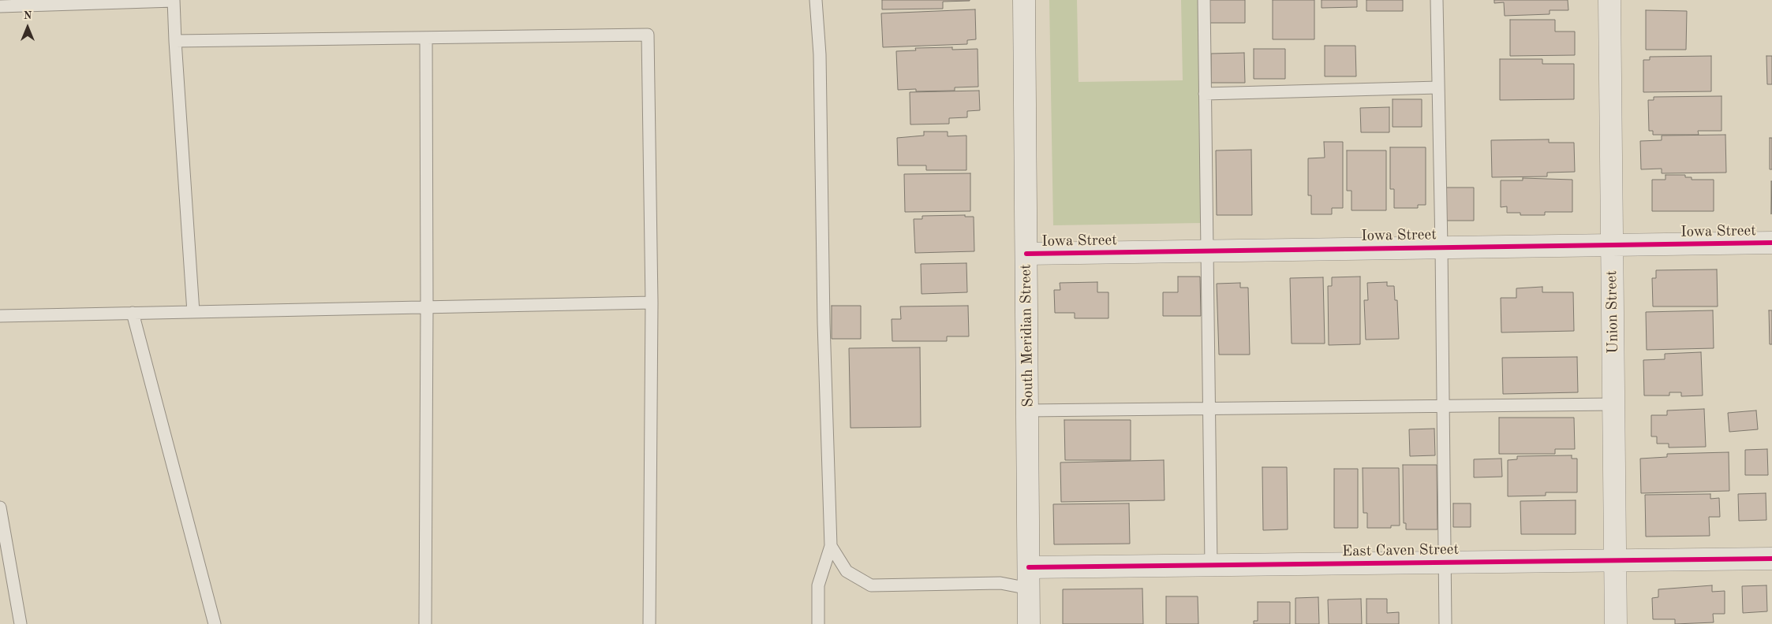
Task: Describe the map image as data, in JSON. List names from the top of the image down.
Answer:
{
  "streets": {
    "street": [
      "Iowa Street",
      "Union Street",
      "South Meridian Street",
      "East Caven Street"
    ]
  },
  "crossings": [
    ["Iowa Street", "Union Street"],
    ["Iowa Street", "South Meridian Street"],
    ["Union Street", "East Caven Street"],
    ["South Meridian Street", "East Caven Street"]
  ],
  "north": "top"
}
